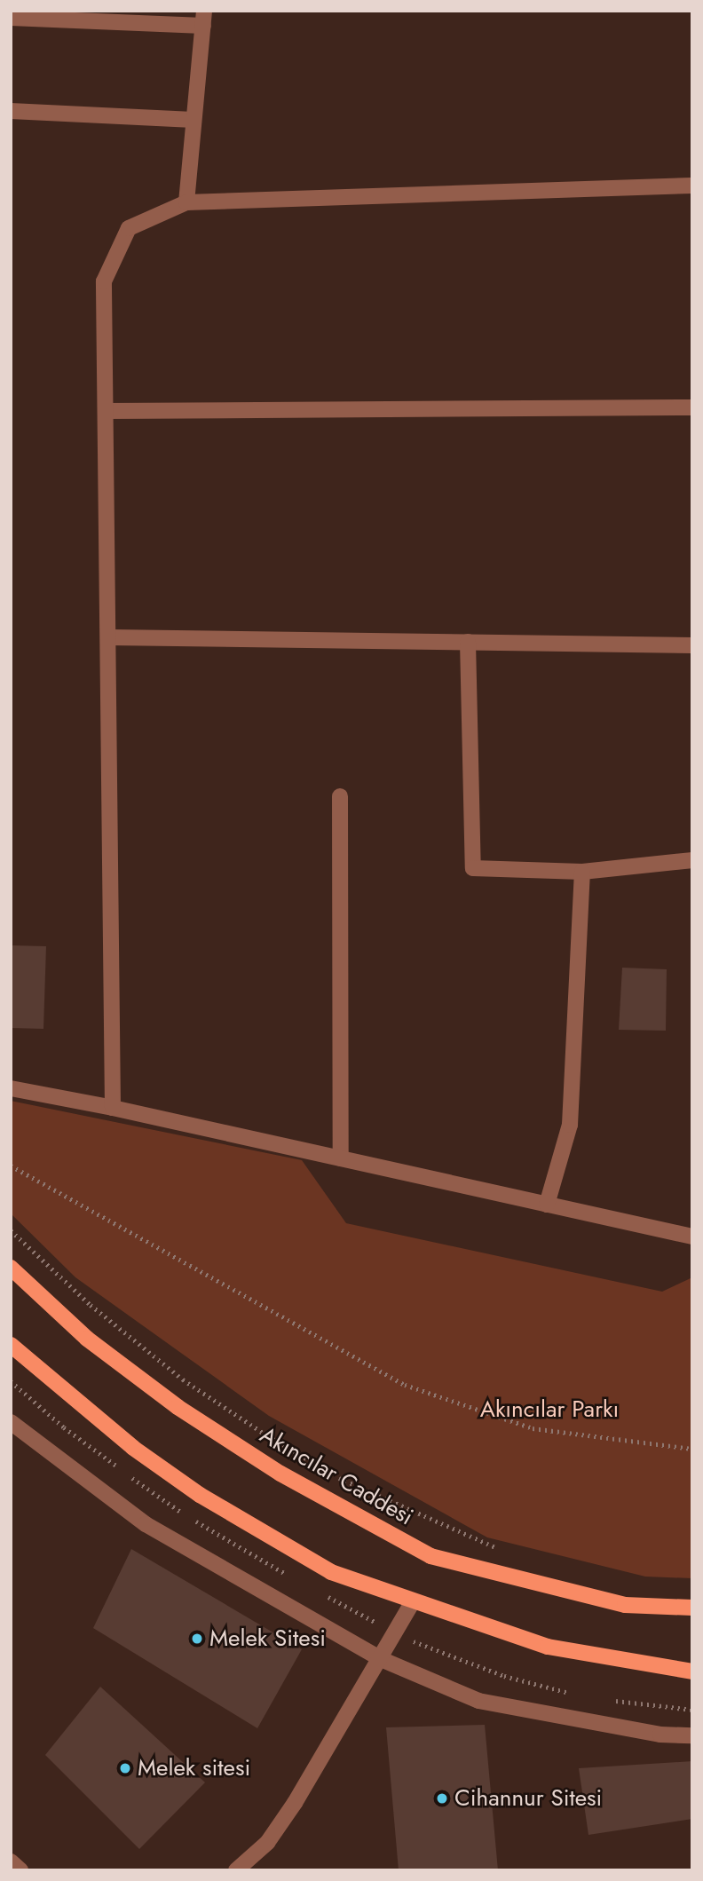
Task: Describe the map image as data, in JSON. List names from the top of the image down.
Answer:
{
  "streets": {
    "main road": ["Akıncılar Caddesi"]
  },
  "parks": ["Akıncılar Parkı"],
  "places": ["Melek Sitesi", "Melek sitesi", "Cihannur Sitesi"]
}
